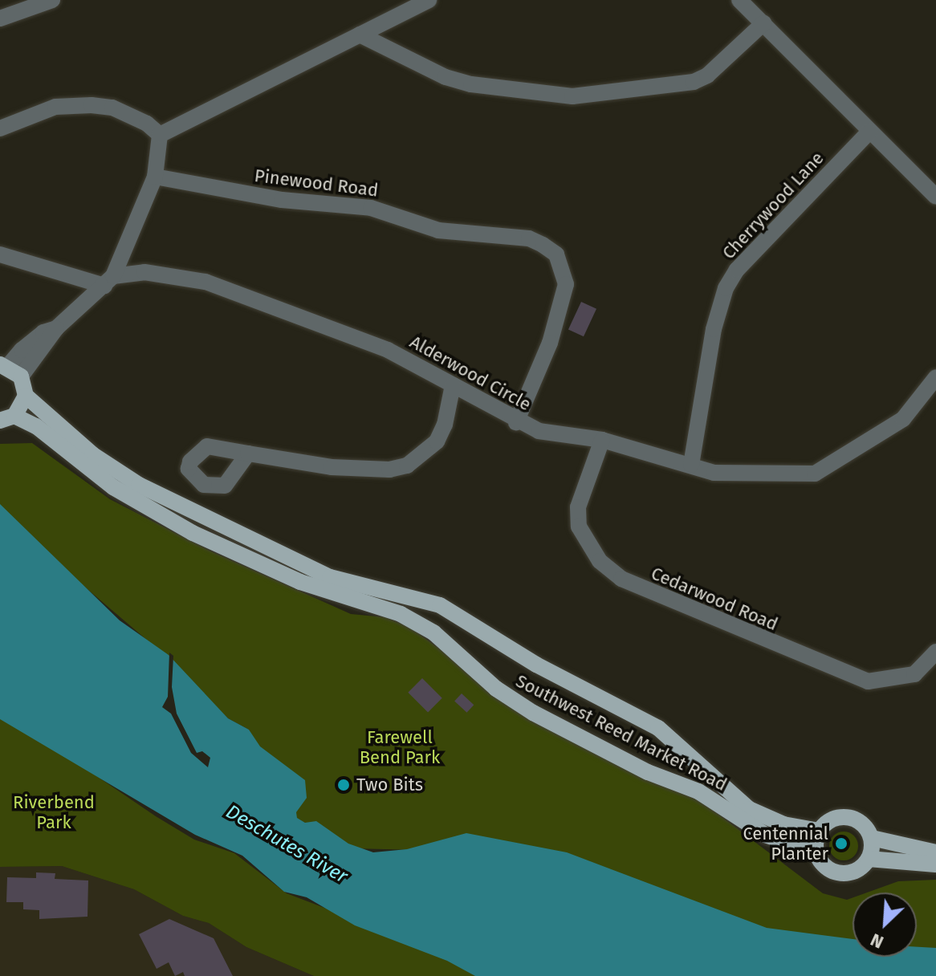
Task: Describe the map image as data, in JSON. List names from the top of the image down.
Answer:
{
  "streets": {
    "main road": ["Southwest Reed Market Road"],
    "street": [
      "Pinewood Road",
      "Cherrywood Lane",
      "Alderwood Circle",
      "Cedarwood Road"
    ]
  },
  "crossings": [
    ["Pinewood Road", "Alderwood Circle"],
    ["Cherrywood Lane", "Alderwood Circle"],
    ["Alderwood Circle", "Cedarwood Road"]
  ],
  "water": ["Deschutes River"],
  "parks": ["Farewell Bend Park", "Riverbend Park"],
  "places": ["Two Bits", "Centennial Planter"],
  "north": "bottom left"
}
